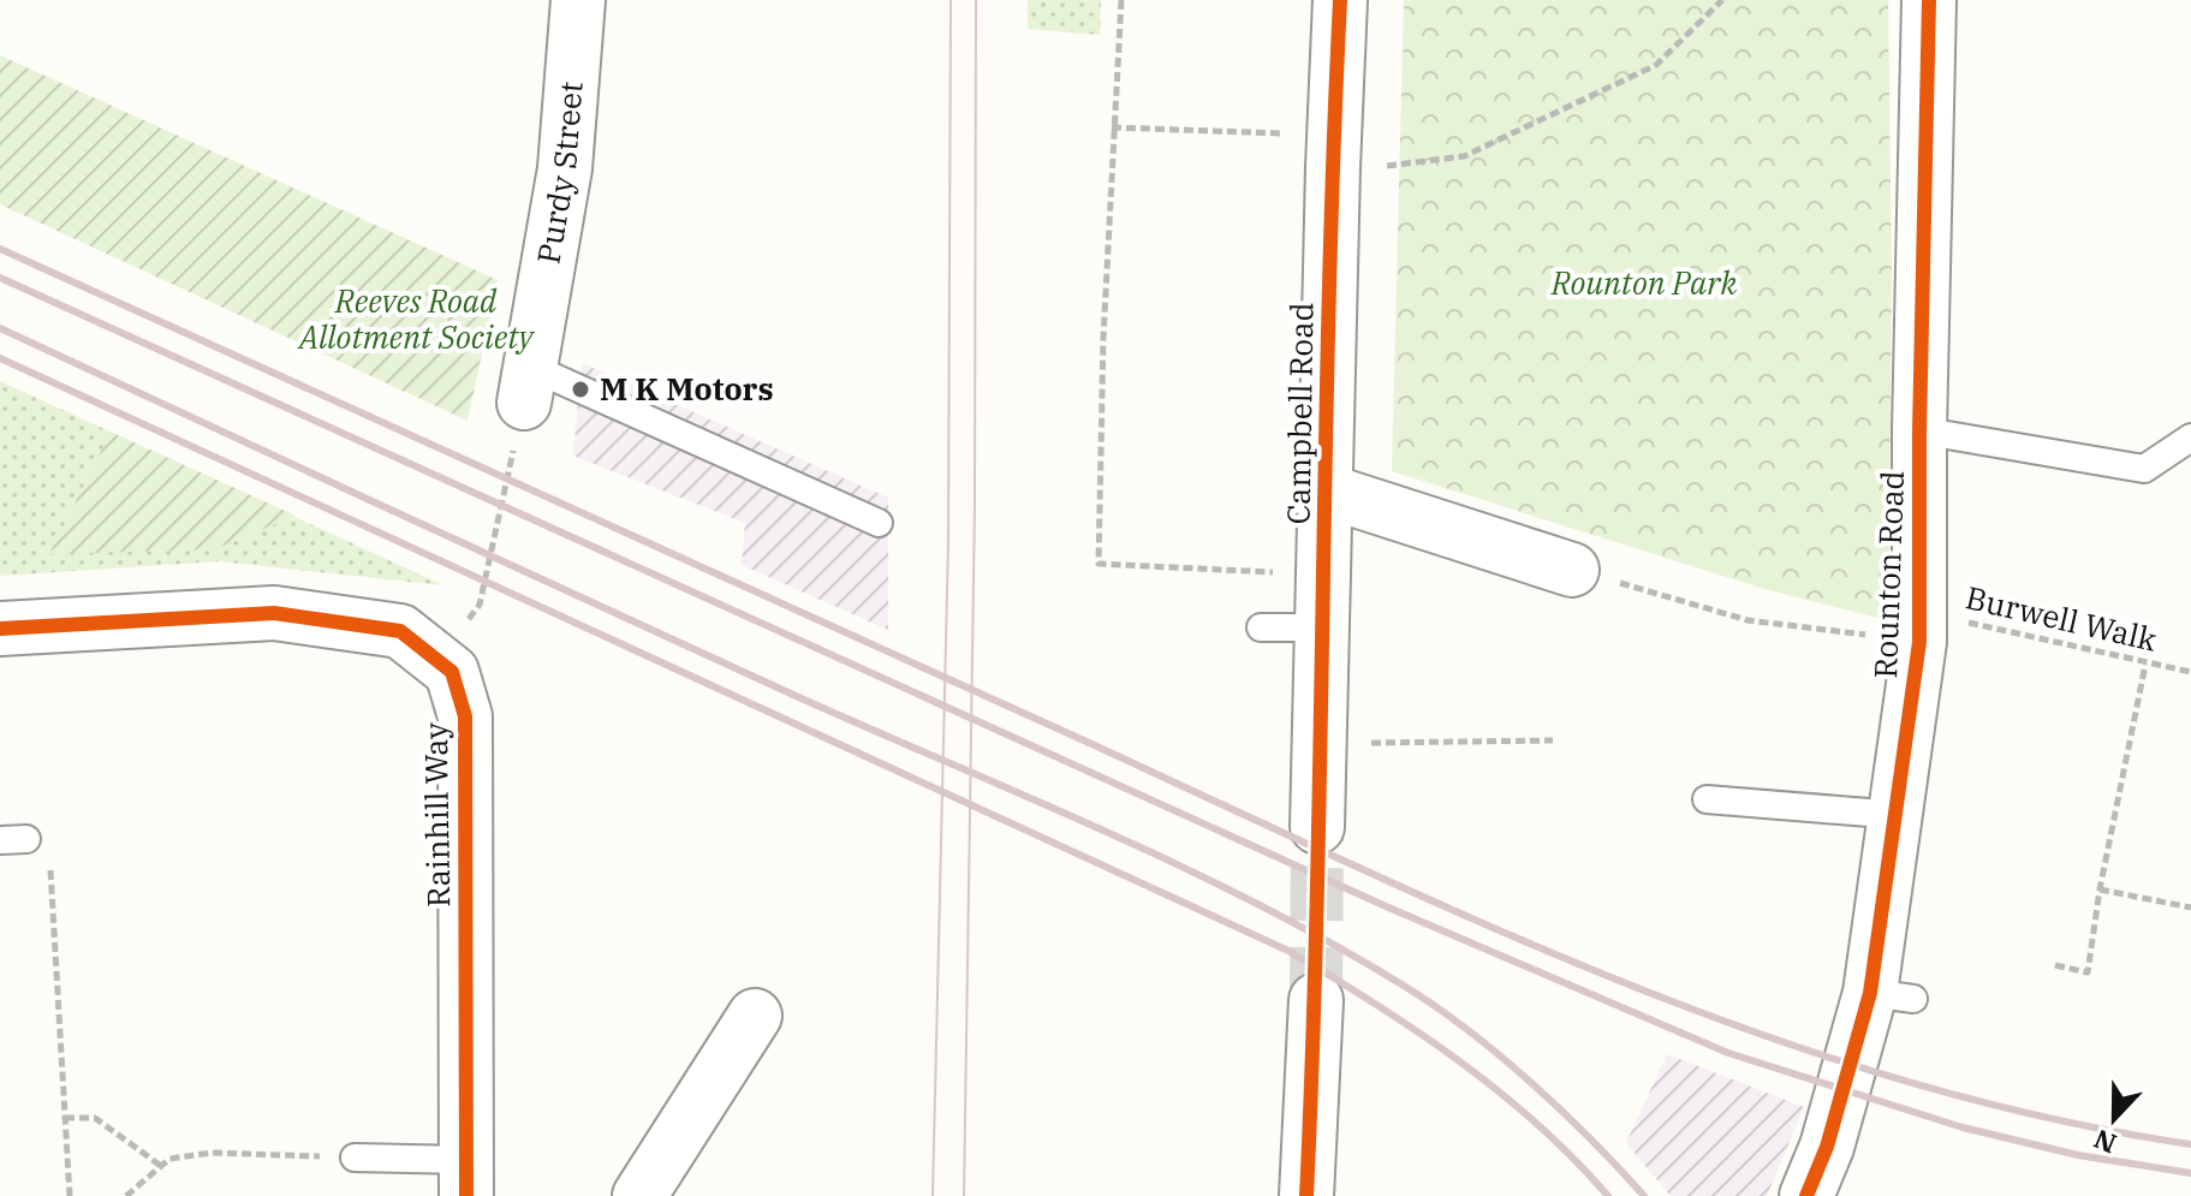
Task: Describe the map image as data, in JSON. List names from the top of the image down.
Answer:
{
  "streets": {
    "street": [
      "Purdy Street",
      "Campbell Road",
      "Rounton Road",
      "Rainhill Way"
    ],
    "path": ["Burwell Walk"]
  },
  "crossings": [
    ["Campbell Road", "Rounton Road"],
    ["Rounton Road", "Burwell Walk"]
  ],
  "parks": ["Rounton Park", "Reeves Road Allotment Society"],
  "places": ["M K Motors"],
  "north": "bottom"
}
